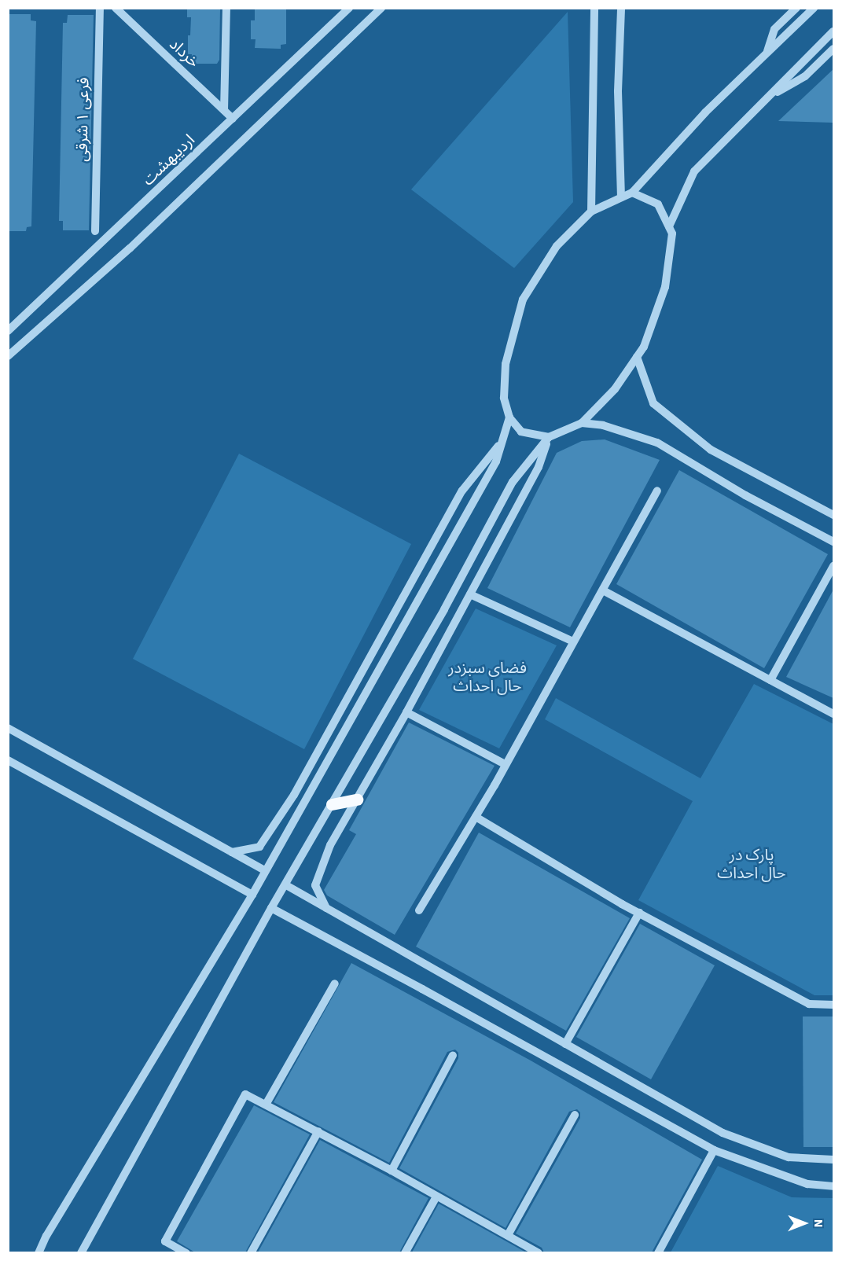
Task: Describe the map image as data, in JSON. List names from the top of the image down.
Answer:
{
  "streets": {
    "street": ["خرداد", "فرعی ۱ شرقی", "اردیبهشت"]
  },
  "crossings": [
    ["خرداد", "اردیبهشت"]
  ],
  "parks": ["فضای سبزدر حال احداث", "پارک در حال احداث"],
  "north": "right"
}
